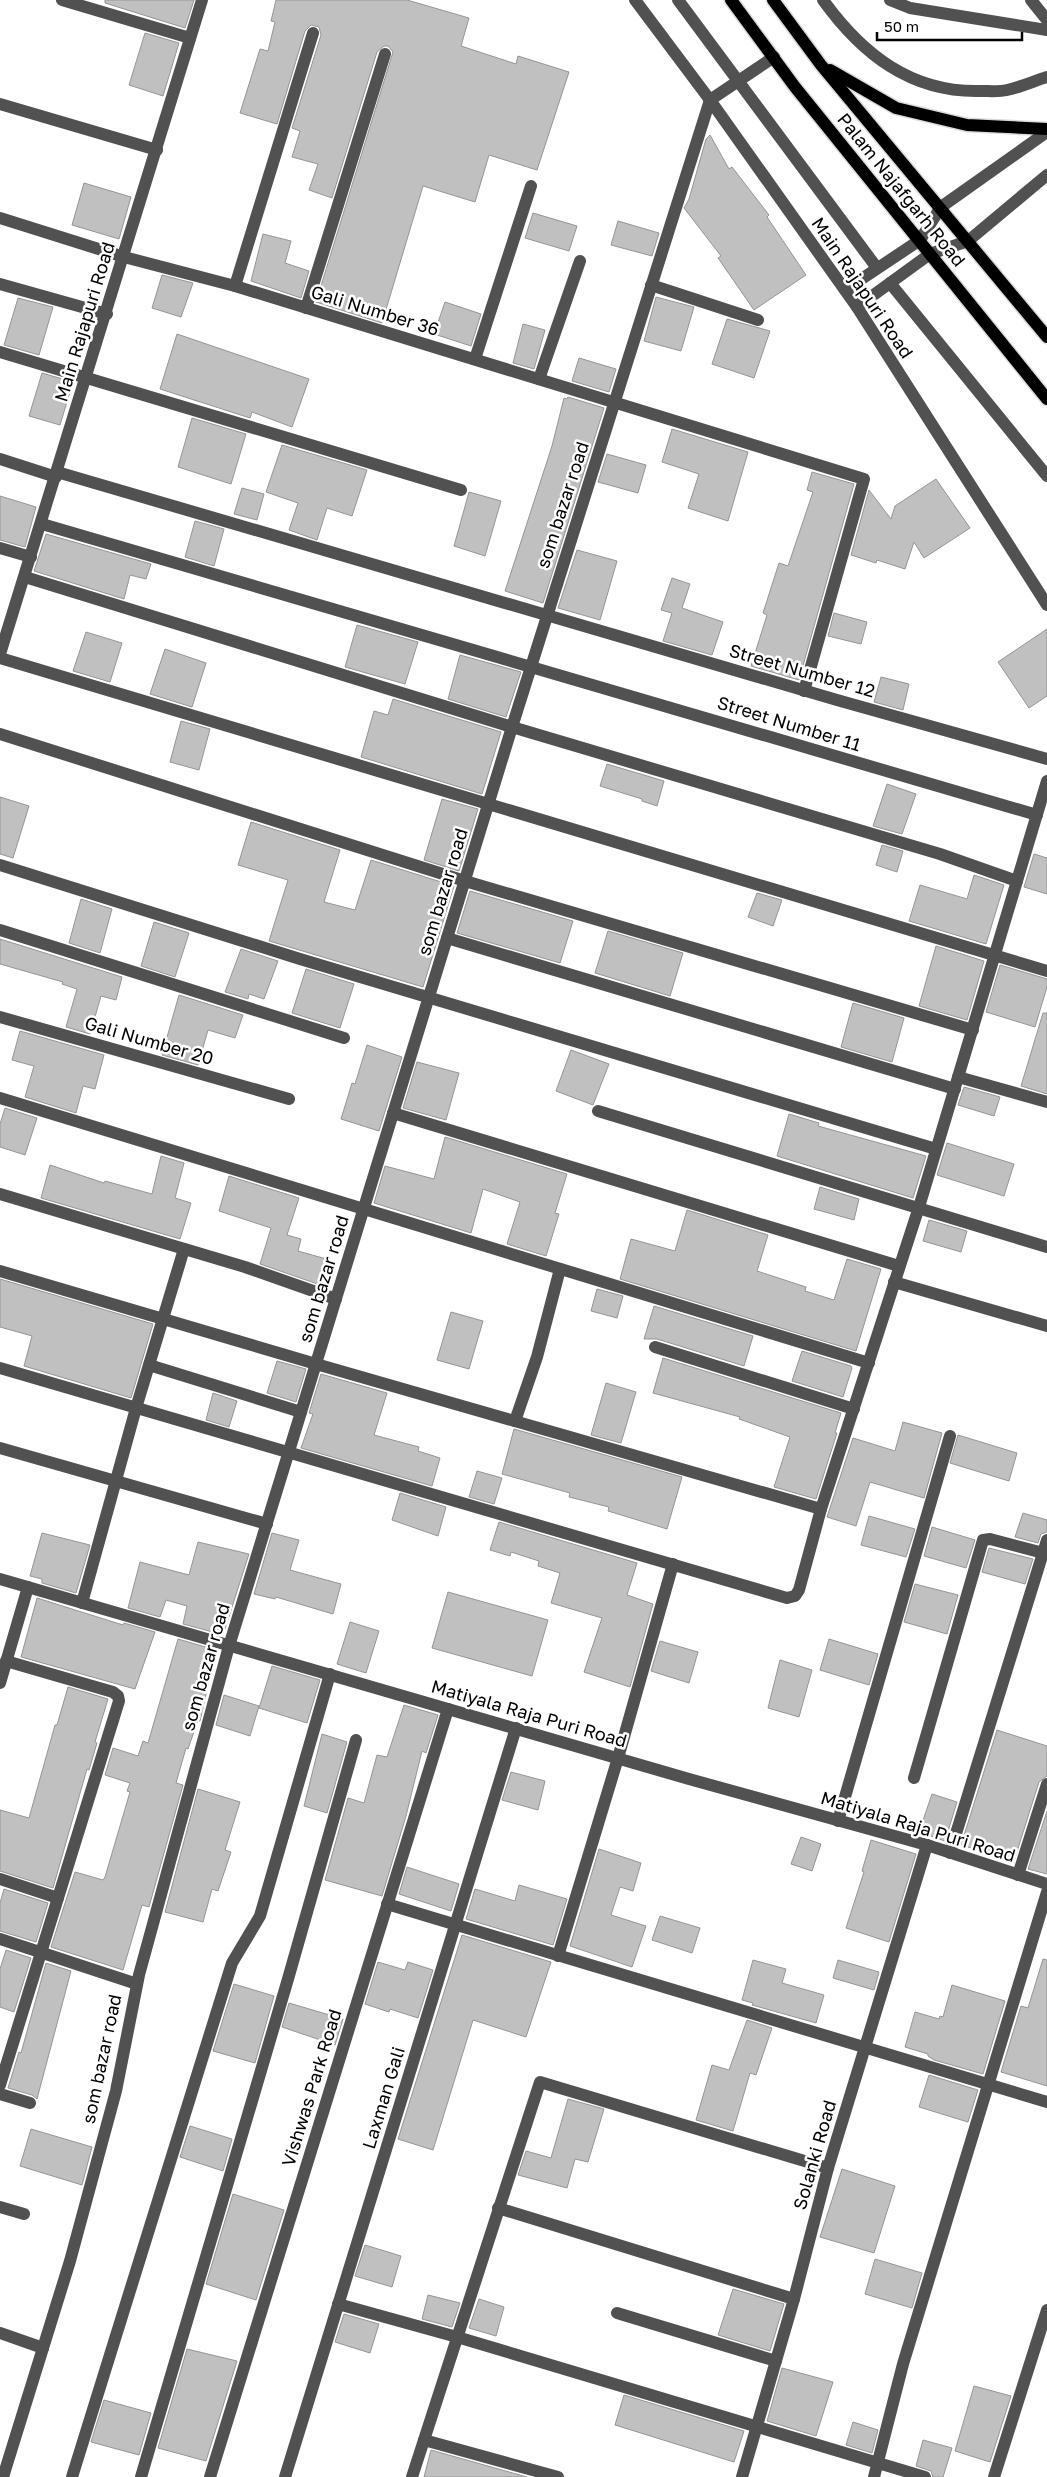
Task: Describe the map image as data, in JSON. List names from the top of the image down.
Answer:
{
  "streets": {
    "main road": ["Palam Najafgarh Road"],
    "street": [
      "Main Rajapuri Road",
      "Gali Number 36",
      "som bazar road",
      "Street Number 12",
      "Street Number 11",
      "Gali Number 20",
      "Matiyala Raja Puri Road",
      "Vishwas Park Road",
      "Laxman Gali",
      "Solanki Road"
    ]
  },
  "crossings": [
    ["Main Rajapuri Road", "Gali Number 36"],
    ["Main Rajapuri Road", "som bazar road"],
    ["Main Rajapuri Road", "Street Number 12"],
    ["Main Rajapuri Road", "Street Number 11"],
    ["Gali Number 36", "som bazar road"],
    ["Gali Number 36", "Street Number 12"],
    ["som bazar road", "Street Number 12"],
    ["som bazar road", "Street Number 11"],
    ["som bazar road", "Matiyala Raja Puri Road"],
    ["Matiyala Raja Puri Road", "Vishwas Park Road"],
    ["Matiyala Raja Puri Road", "Laxman Gali"],
    ["Matiyala Raja Puri Road", "Solanki Road"]
  ],
  "scale_bar": "50 m"
}
